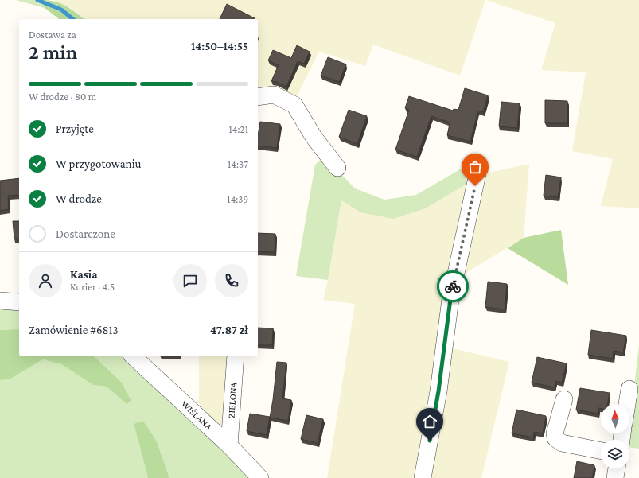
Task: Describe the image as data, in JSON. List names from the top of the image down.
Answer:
{
  "streets": {
    "street": ["ZIELONA", "WIŚLANA"]
  },
  "crossings": [
    ["ZIELONA", "WIŚLANA"]
  ],
  "north": "top",
  "page": {
    "heading": ["2 min", "Dostawa za", "14:50–14:55"],
    "panel": [
      "Kasia",
      "Kurier · 4.5",
      "Zamówienie #6813",
      "47.87 zł"
    ],
    "bar": "W drodze · 80 m",
    "list": [
      ["Przyjęte", "14:21"],
      ["W przygotowaniu", "14:37"],
      ["W drodze", "14:39"],
      "Dostarczone"
    ]
  }
}
